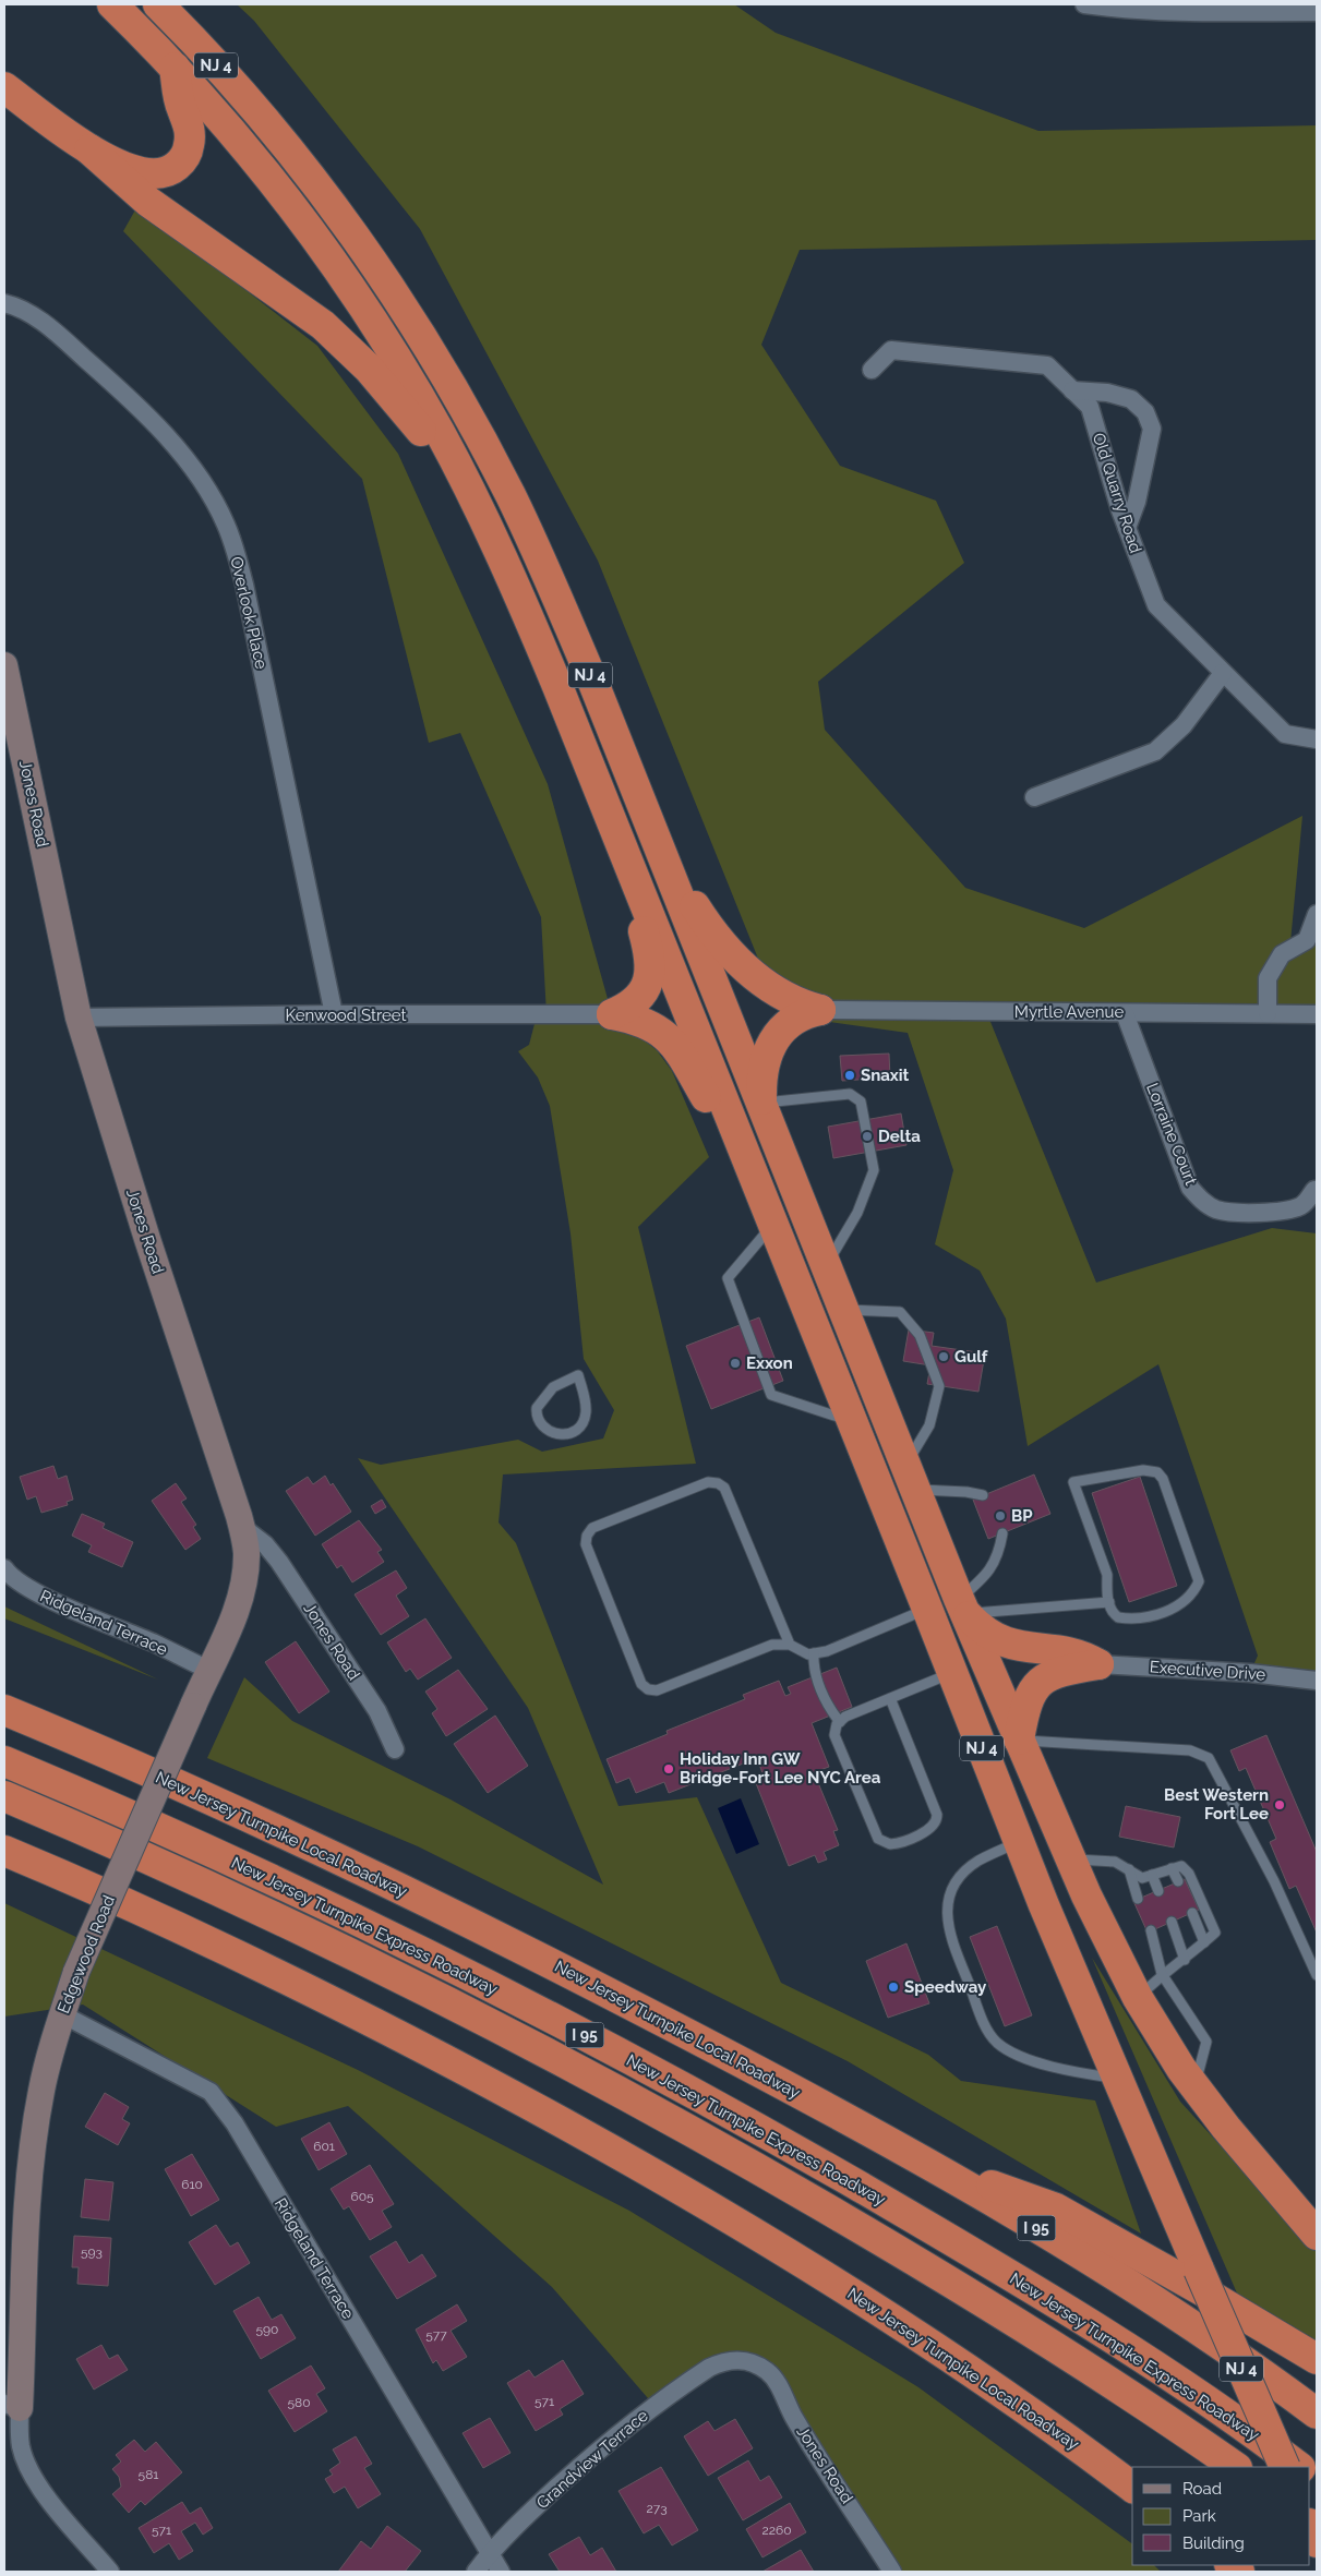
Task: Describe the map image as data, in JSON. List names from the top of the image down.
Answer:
{
  "streets": {
    "highway": [
      "NJ 4",
      "New Jersey Turnpike Local Roadway",
      "New Jersey Turnpike Express Roadway",
      "I 95"
    ],
    "street": [
      "Old Quarry Road",
      "Overlook Place",
      "Jones Road",
      "Myrtle Avenue",
      "Kenwood Street",
      "Lorraine Court",
      "Ridgeland Terrace",
      "Executive Drive",
      "Edgewood Road",
      "Grandview Terrace"
    ]
  },
  "crossings": [
    ["Overlook Place", "Kenwood Street"],
    ["Jones Road", "Kenwood Street"],
    ["Jones Road", "Edgewood Road"],
    ["Jones Road", "Grandview Terrace"],
    ["Myrtle Avenue", "Lorraine Court"],
    ["Ridgeland Terrace", "Edgewood Road"],
    ["Ridgeland Terrace", "Grandview Terrace"]
  ],
  "places": [
    "Snaxit",
    "Delta",
    "Gulf",
    "Exxon",
    "BP",
    "Holiday Inn GW Bridge-Fort Lee NYC Area",
    "Best Western Fort Lee",
    "Speedway"
  ],
  "house_numbers": [
    "601",
    "610",
    "605",
    "593",
    "590",
    "577",
    "571",
    "580",
    "581",
    "273",
    "571",
    "2260"
  ],
  "legend": ["Road", "Park", "Building"]
}
